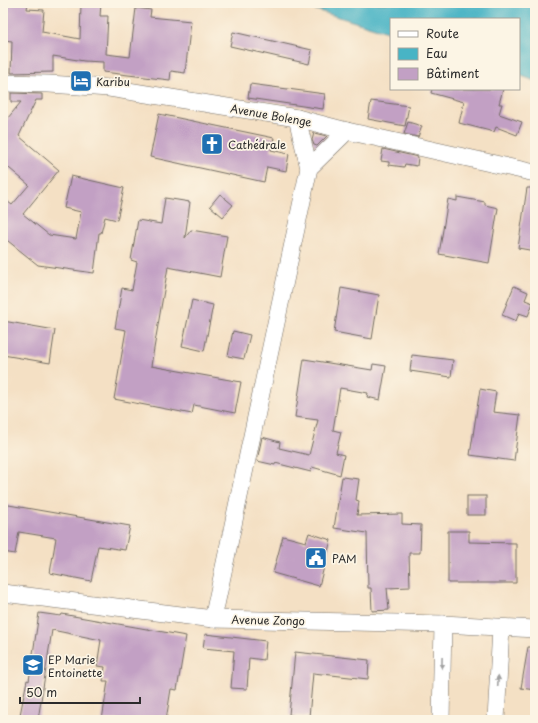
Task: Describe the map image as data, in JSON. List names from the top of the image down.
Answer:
{
  "streets": {
    "street": ["Avenue Bolenge", "Avenue Zongo"]
  },
  "places": {
    "hotel": ["Karibu"],
    "church": ["Cathédrale"],
    "public building": ["PAM"],
    "school or university": ["EP Marie Entoinette"]
  },
  "legend": ["Route", "Eau", "Bâtiment"],
  "scale_bar": "50 m"
}
